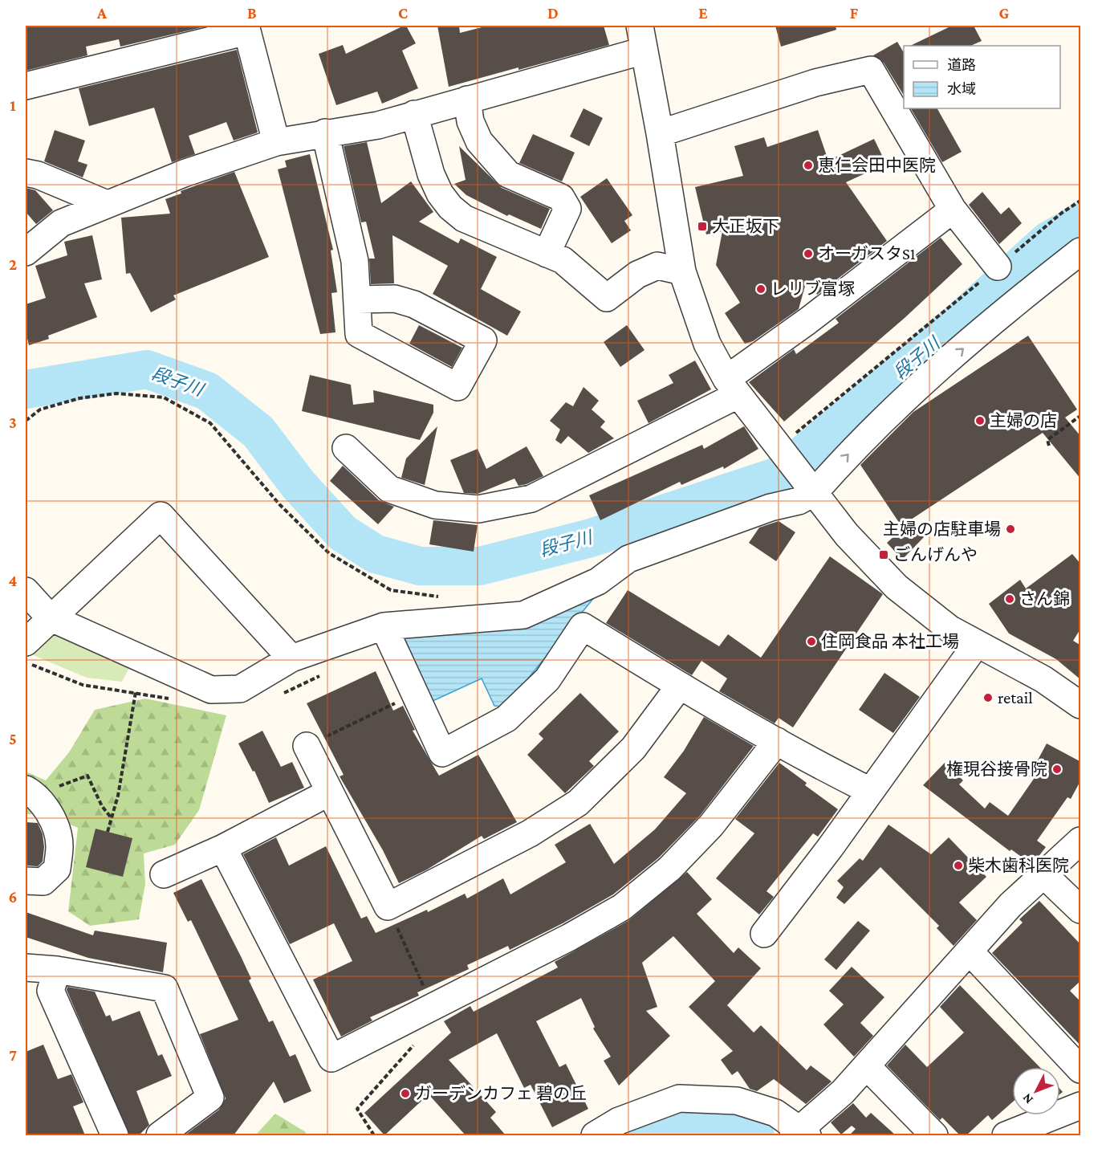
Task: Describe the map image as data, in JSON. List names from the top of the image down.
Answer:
{
  "water": ["段子川"],
  "places": {
    "other": [
      "恵仁会田中医院",
      "オーガスタS1",
      "レリブ富塚",
      "主婦の店",
      "主婦の店駐車場",
      "さん錦",
      "住岡食品 本社工場",
      "retail",
      "権現谷接骨院",
      "柴木歯科医院",
      "ガーデンカフェ 碧の丘"
    ],
    "transit": ["大正坂下", "ごんげんや"]
  },
  "legend": ["道路", "水域"],
  "north": "bottom left",
  "grid": {
    "columns": [
      "A",
      "B",
      "C",
      "D",
      "E",
      "F",
      "G"
    ],
    "rows": [
      "1",
      "2",
      "3",
      "4",
      "5",
      "6",
      "7"
    ]
  }
}
